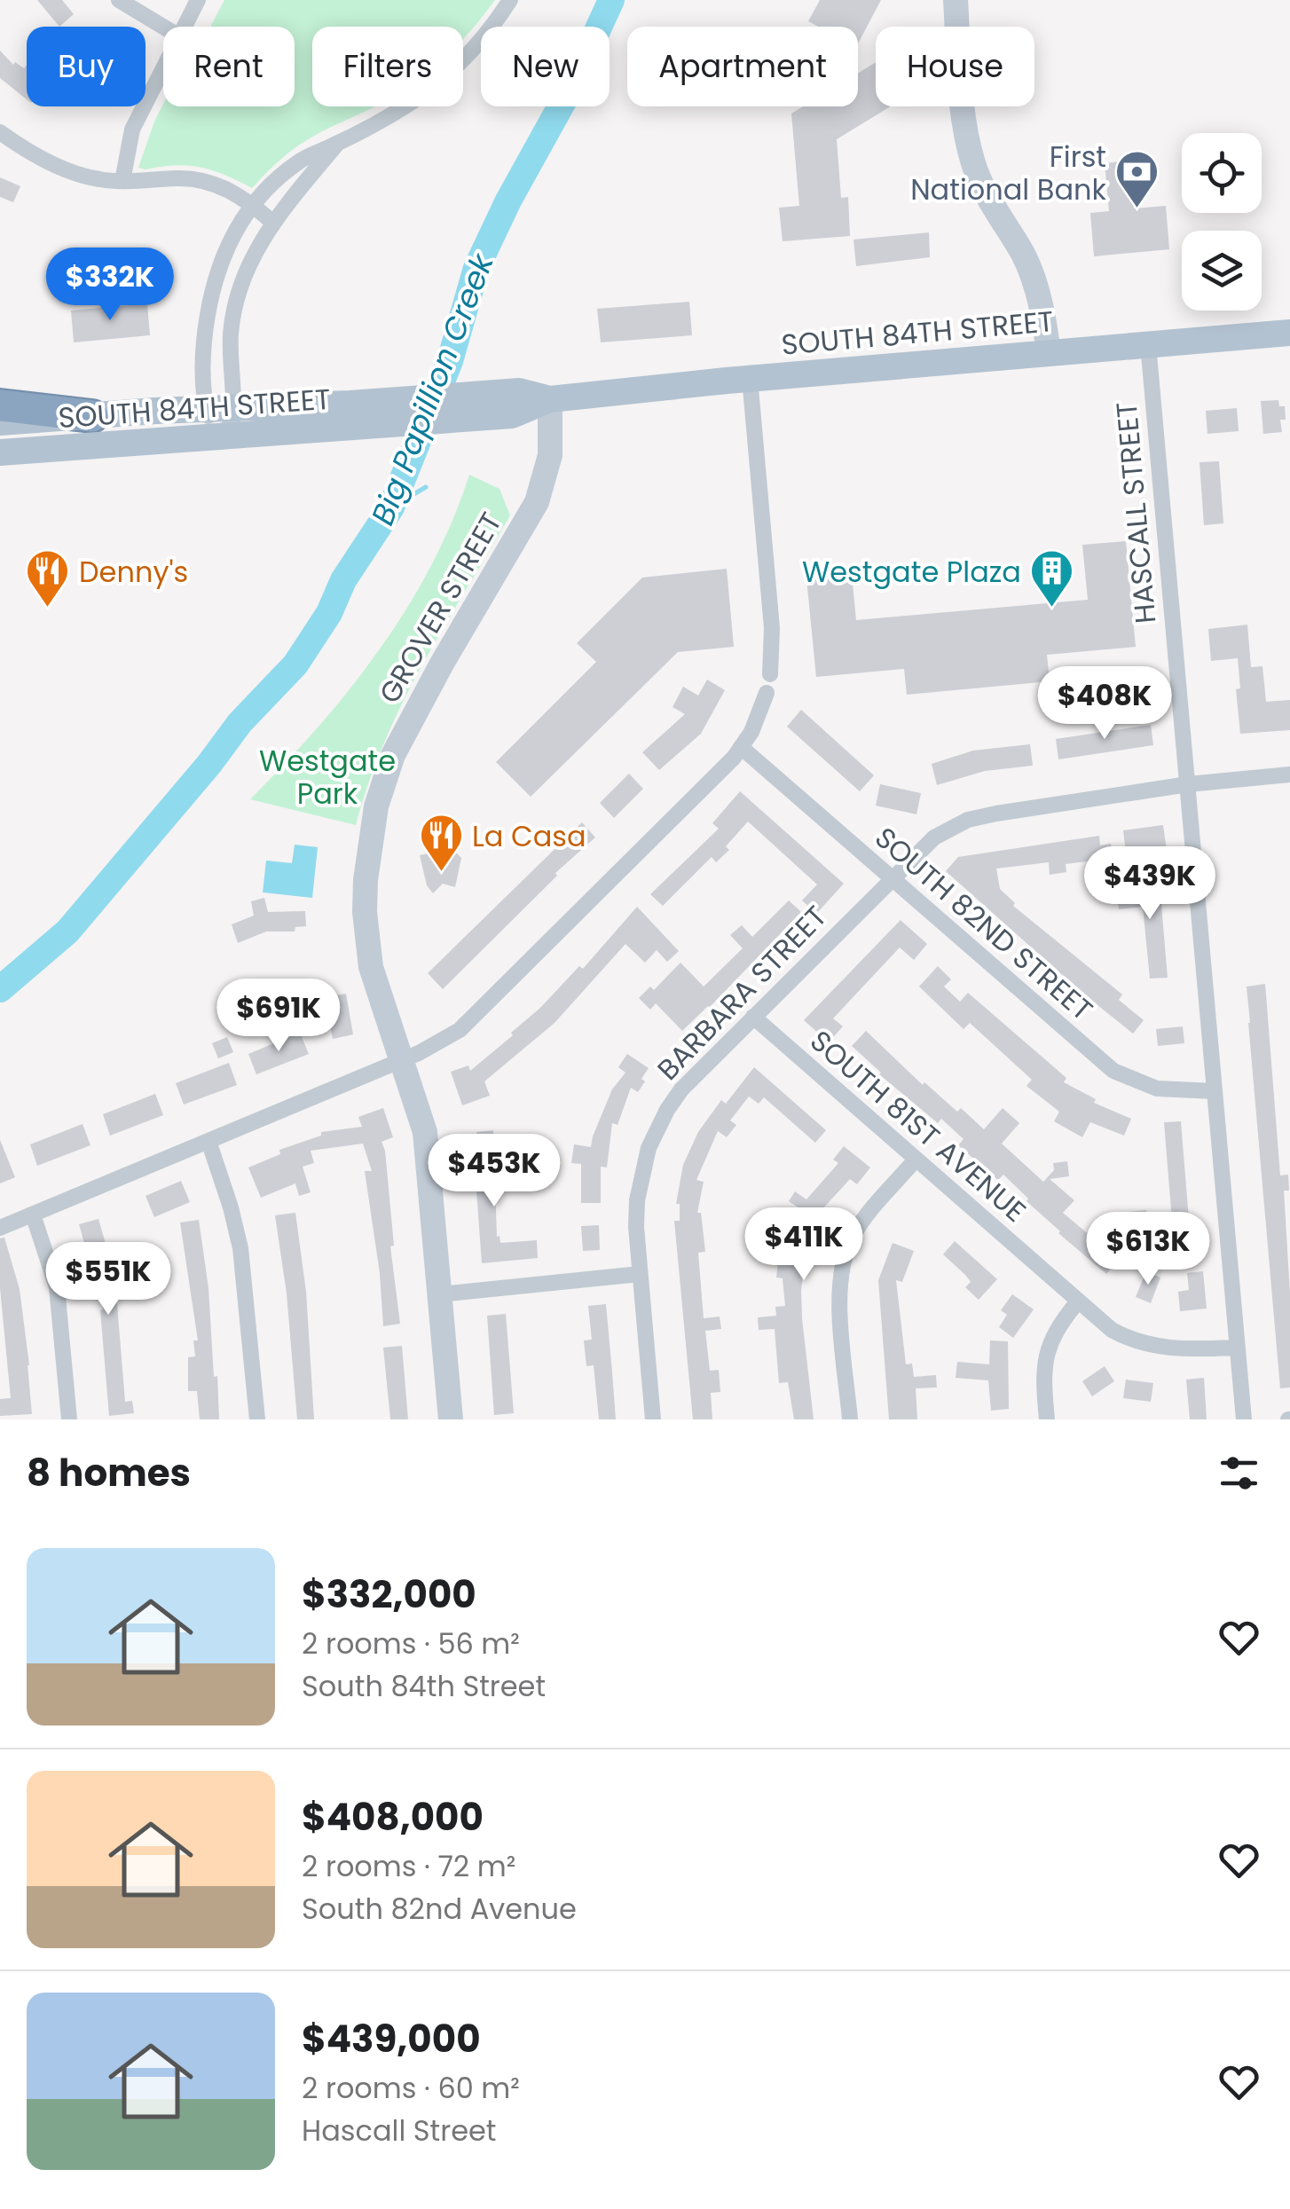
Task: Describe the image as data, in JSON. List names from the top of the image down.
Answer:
{
  "streets": {
    "main road": ["SOUTH 84TH STREET"],
    "street": [
      "HASCALL STREET",
      "GROVER STREET",
      "SOUTH 82ND STREET",
      "BARBARA STREET",
      "SOUTH 81ST AVENUE"
    ]
  },
  "crossings": [
    ["SOUTH 84TH STREET", "HASCALL STREET"],
    ["SOUTH 84TH STREET", "GROVER STREET"],
    ["HASCALL STREET", "SOUTH 82ND STREET"],
    ["HASCALL STREET", "BARBARA STREET"],
    ["HASCALL STREET", "SOUTH 81ST AVENUE"],
    ["SOUTH 82ND STREET", "BARBARA STREET"],
    ["BARBARA STREET", "SOUTH 81ST AVENUE"]
  ],
  "water": ["Big Papillion Creek"],
  "parks": ["Westgate Park"],
  "places": {
    "bank": ["First National Bank"],
    "restaurant": ["Denny's", "La Casa"],
    "building": ["Westgate Plaza"]
  },
  "page": {
    "chip": [
      "Buy",
      "Rent",
      "Filters",
      "New",
      "Apartment",
      "House"
    ],
    "price": [
      "$332K",
      "$408K",
      "$439K",
      "$691K",
      "$453K",
      "$411K",
      "$613K",
      "$551K"
    ],
    "heading": "8 homes",
    "list": [
      {
        "name": "$332,000",
        "note": "2 rooms · 56 m² · South 84th Street"
      },
      {
        "name": "$408,000",
        "note": "2 rooms · 72 m² · South 82nd Avenue"
      },
      {
        "name": "$439,000",
        "note": "2 rooms · 60 m² · Hascall Street"
      }
    ]
  }
}
